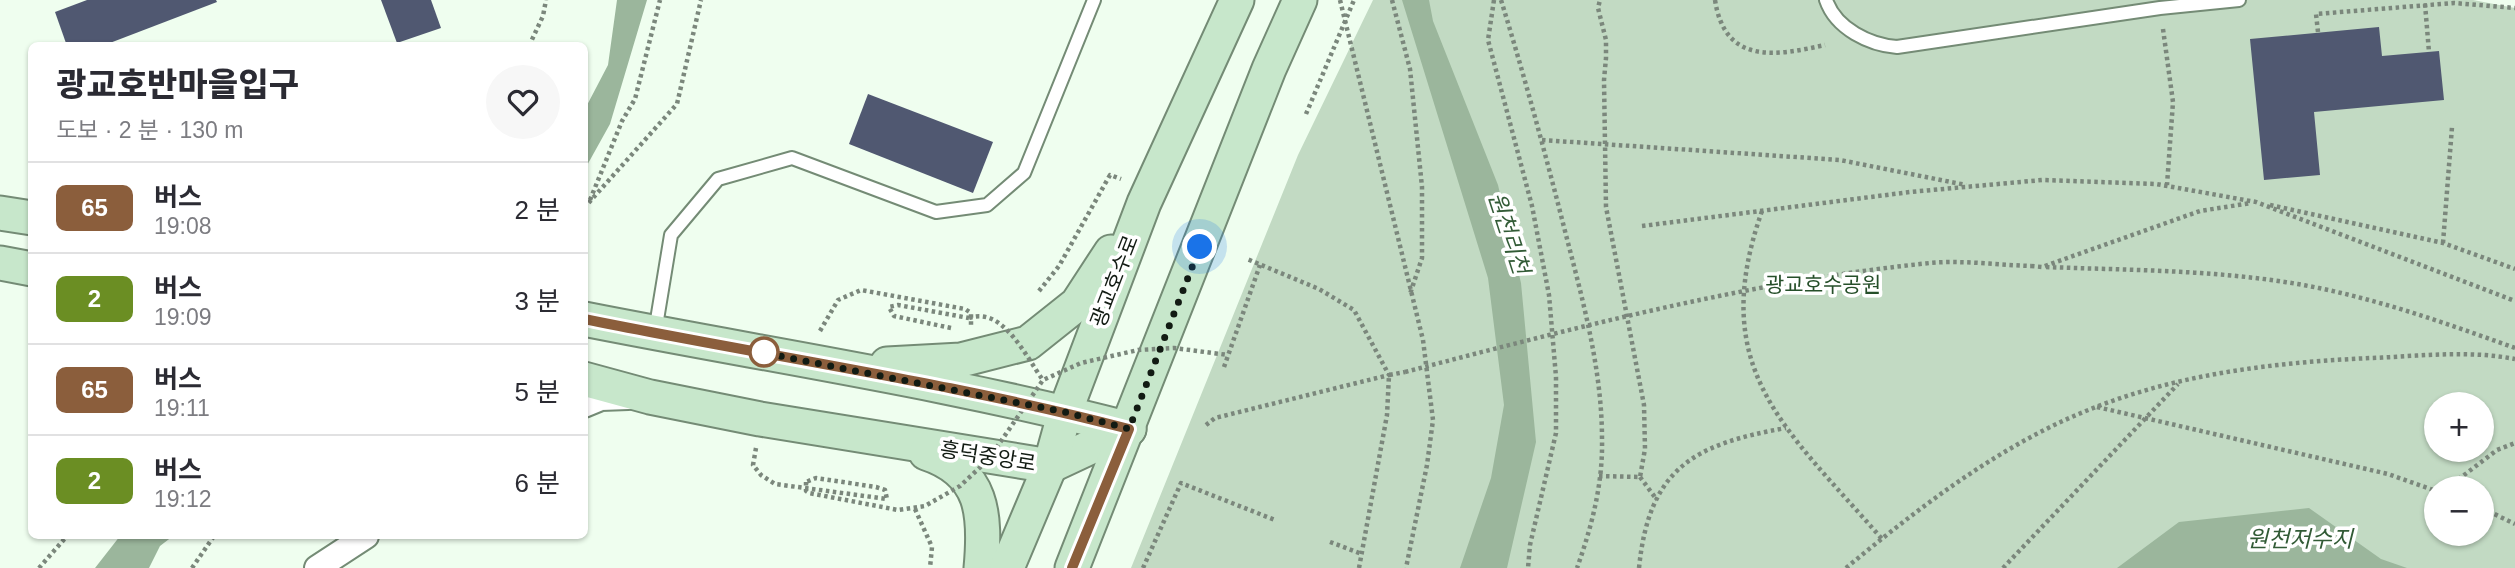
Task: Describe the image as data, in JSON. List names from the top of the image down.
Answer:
{
  "streets": {
    "main road": ["광교호수로", "흥덕중앙로"]
  },
  "crossings": [
    ["광교호수로", "흥덕중앙로"]
  ],
  "water": ["원천리천", "원천저수지"],
  "parks": ["광교호수공원"],
  "lines": ["bus line 65"],
  "page": {
    "heading": ["광교호반마을입구", "도보 · 2 분 · 130 m"],
    "list": [
      {
        "mark": "65",
        "name": "버스",
        "note": "19:08",
        "value": "2 분"
      },
      {
        "mark": "2",
        "name": "버스",
        "note": "19:09",
        "value": "3 분"
      },
      {
        "mark": "65",
        "name": "버스",
        "note": "19:11",
        "value": "5 분"
      },
      {
        "mark": "2",
        "name": "버스",
        "note": "19:12",
        "value": "6 분"
      }
    ],
    "map_buttons": ["+", "−"]
  }
}
